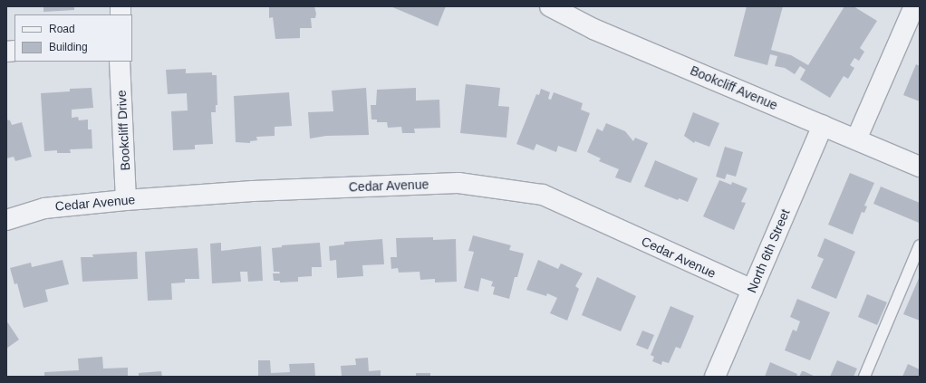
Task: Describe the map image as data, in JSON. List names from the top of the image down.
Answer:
{
  "streets": {
    "street": [
      "Bookcliff Avenue",
      "Bookcliff Drive",
      "Cedar Avenue",
      "North 6th Street"
    ]
  },
  "crossings": [
    ["Bookcliff Avenue", "North 6th Street"],
    ["Bookcliff Drive", "Cedar Avenue"],
    ["Cedar Avenue", "North 6th Street"]
  ],
  "legend": ["Road", "Building"]
}
